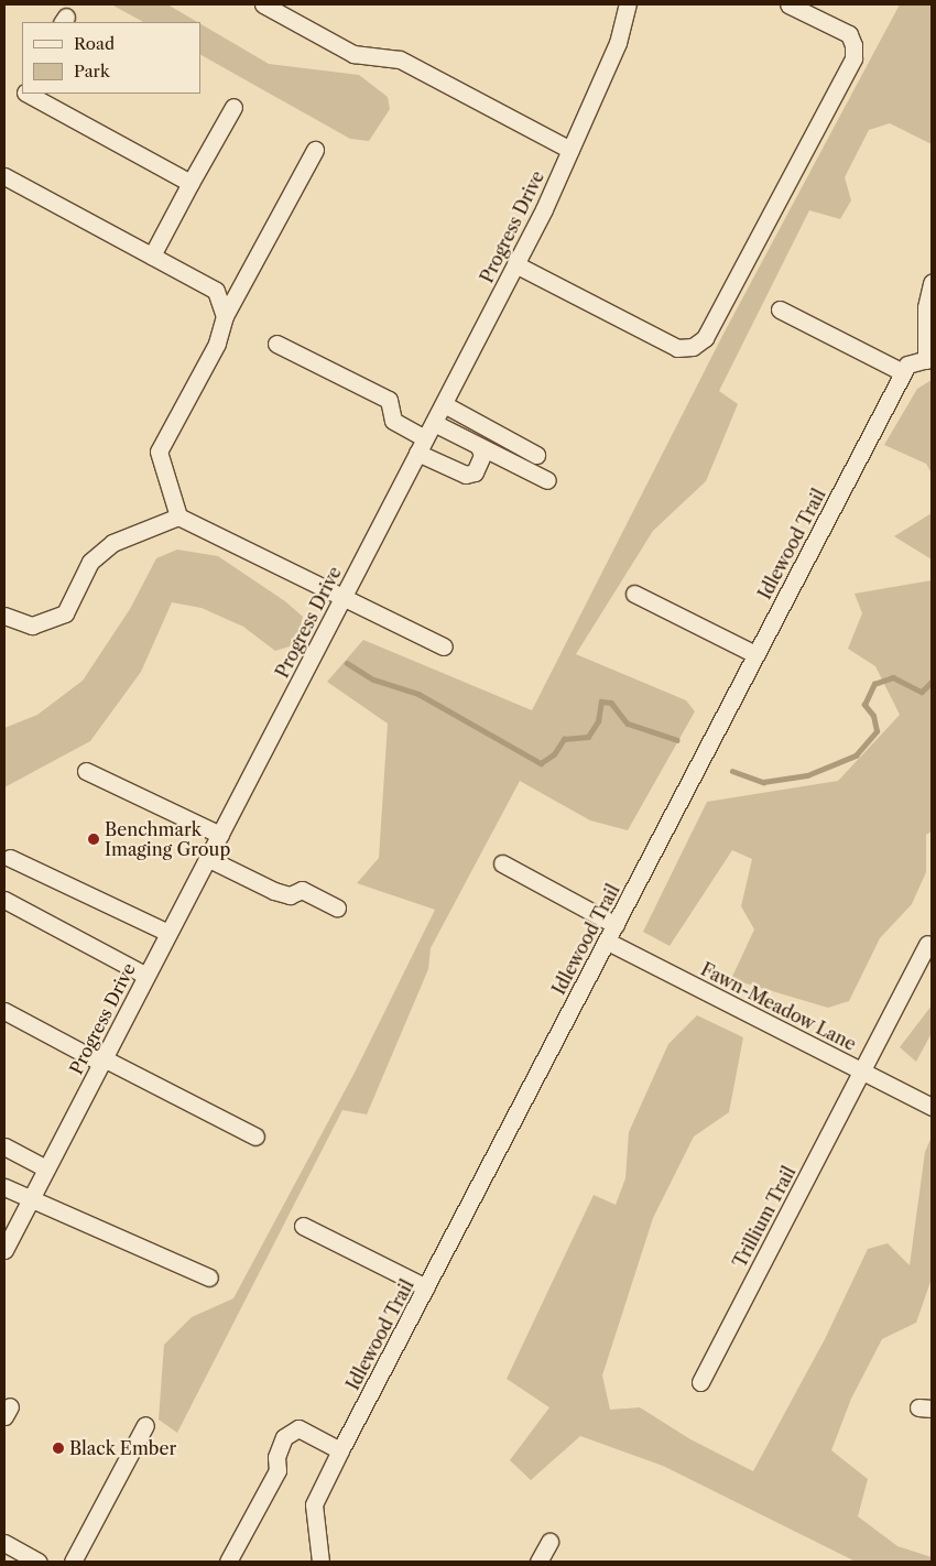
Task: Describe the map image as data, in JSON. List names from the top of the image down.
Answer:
{
  "streets": {
    "street": [
      "Progress Drive",
      "Idlewood Trail",
      "Fawn-Meadow Lane",
      "Trillium Trail"
    ]
  },
  "crossings": [
    ["Idlewood Trail", "Fawn-Meadow Lane"],
    ["Fawn-Meadow Lane", "Trillium Trail"]
  ],
  "places": ["Benchmark Imaging Group", "Black Ember"],
  "legend": ["Road", "Park"]
}
